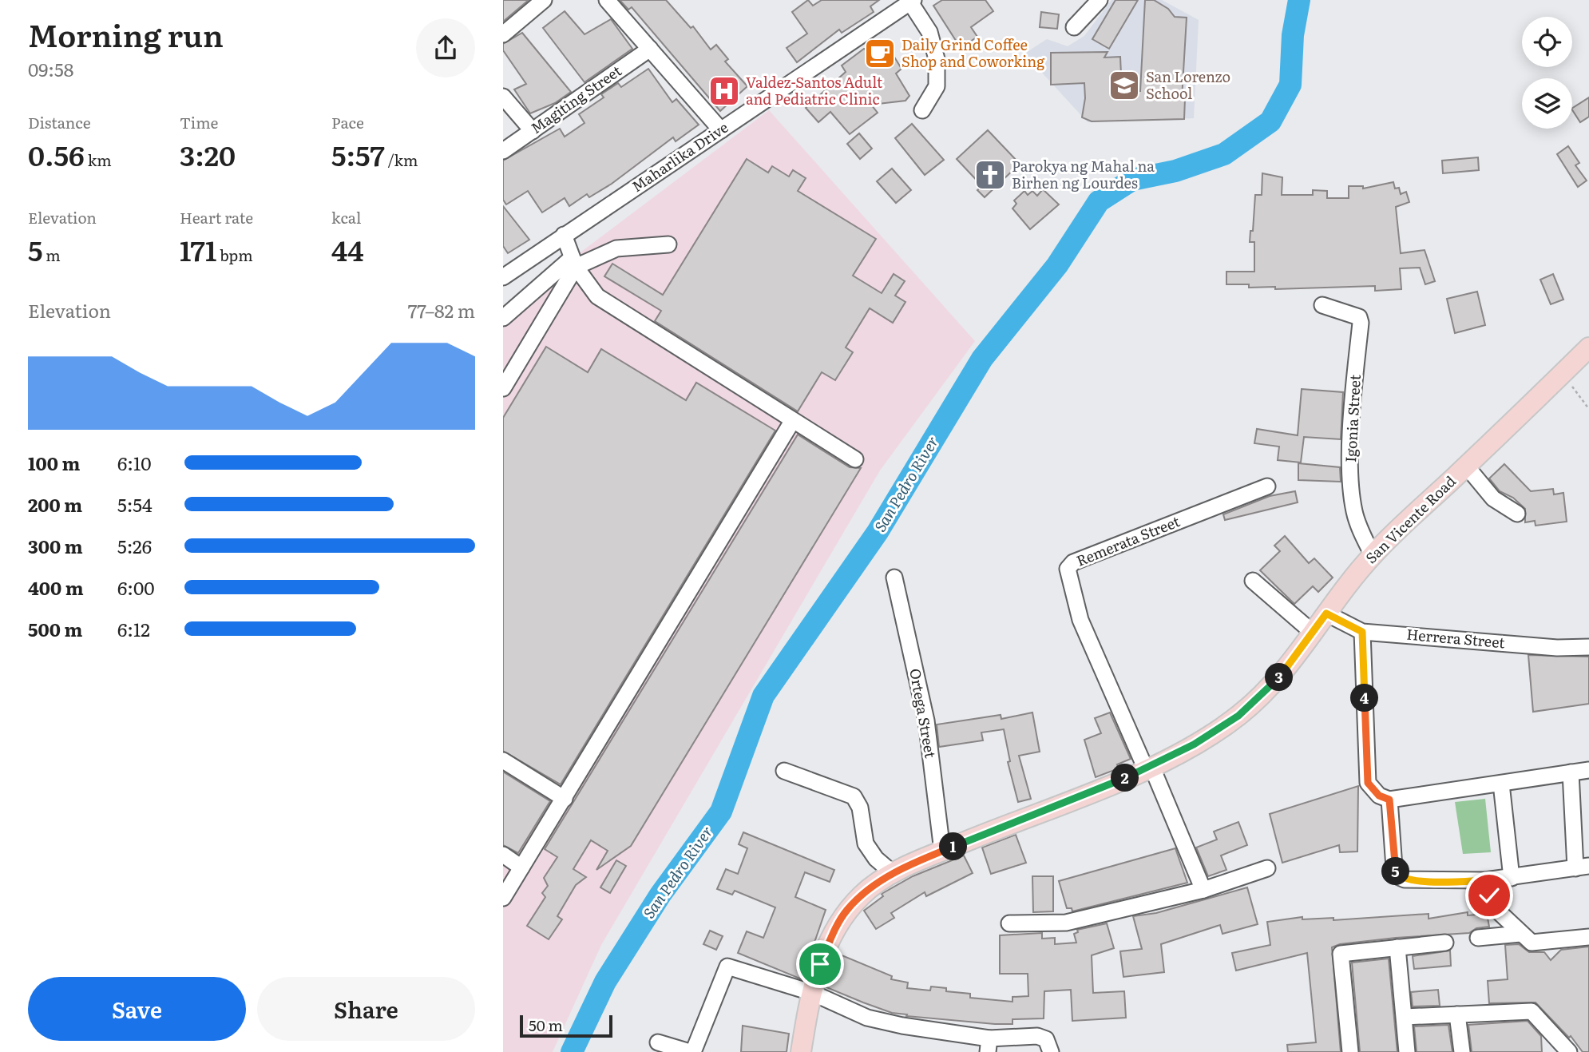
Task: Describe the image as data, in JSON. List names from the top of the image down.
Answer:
{
  "streets": {
    "main road": ["San Vicente Road"],
    "street": [
      "Magiting Street",
      "Maharlika Drive",
      "Igonia Street",
      "Remerata Street",
      "Herrera Street",
      "Ortega Street"
    ]
  },
  "crossings": [
    ["Igonia Street", "San Vicente Road"],
    ["San Vicente Road", "Remerata Street"],
    ["San Vicente Road", "Herrera Street"],
    ["San Vicente Road", "Ortega Street"]
  ],
  "water": ["San Pedro River"],
  "places": {
    "cafe": ["Daily Grind Coffee Shop and Coworking"],
    "school or university": ["San Lorenzo School"],
    "hospital": ["Valdez-Santos Adult and Pediatric Clinic"],
    "church": ["Parokya ng Mahal na Birhen ng Lourdes"]
  },
  "scale_bar": "50 m",
  "page": {
    "heading": ["Morning run", "09:58"],
    "stats": [
      ["Distance", "0.56 km"],
      ["Time", "3:20"],
      ["Pace", "5:57 /km"],
      ["Elevation", "5 m"],
      ["Heart rate", "171 bpm"],
      ["kcal", "44"]
    ],
    "chart": ["Elevation", "77–82 m"],
    "list": [
      {
        "name": "100 m",
        "note": "6:10"
      },
      {
        "name": "200 m",
        "note": "5:54"
      },
      {
        "name": "300 m",
        "note": "5:26"
      },
      {
        "name": "400 m",
        "note": "6:00"
      },
      {
        "name": "500 m",
        "note": "6:12"
      }
    ],
    "pins": [
      "3",
      "4",
      "2",
      "1",
      "5"
    ],
    "buttons": ["Save", "Share"],
    "scale": "50 m"
  }
}
